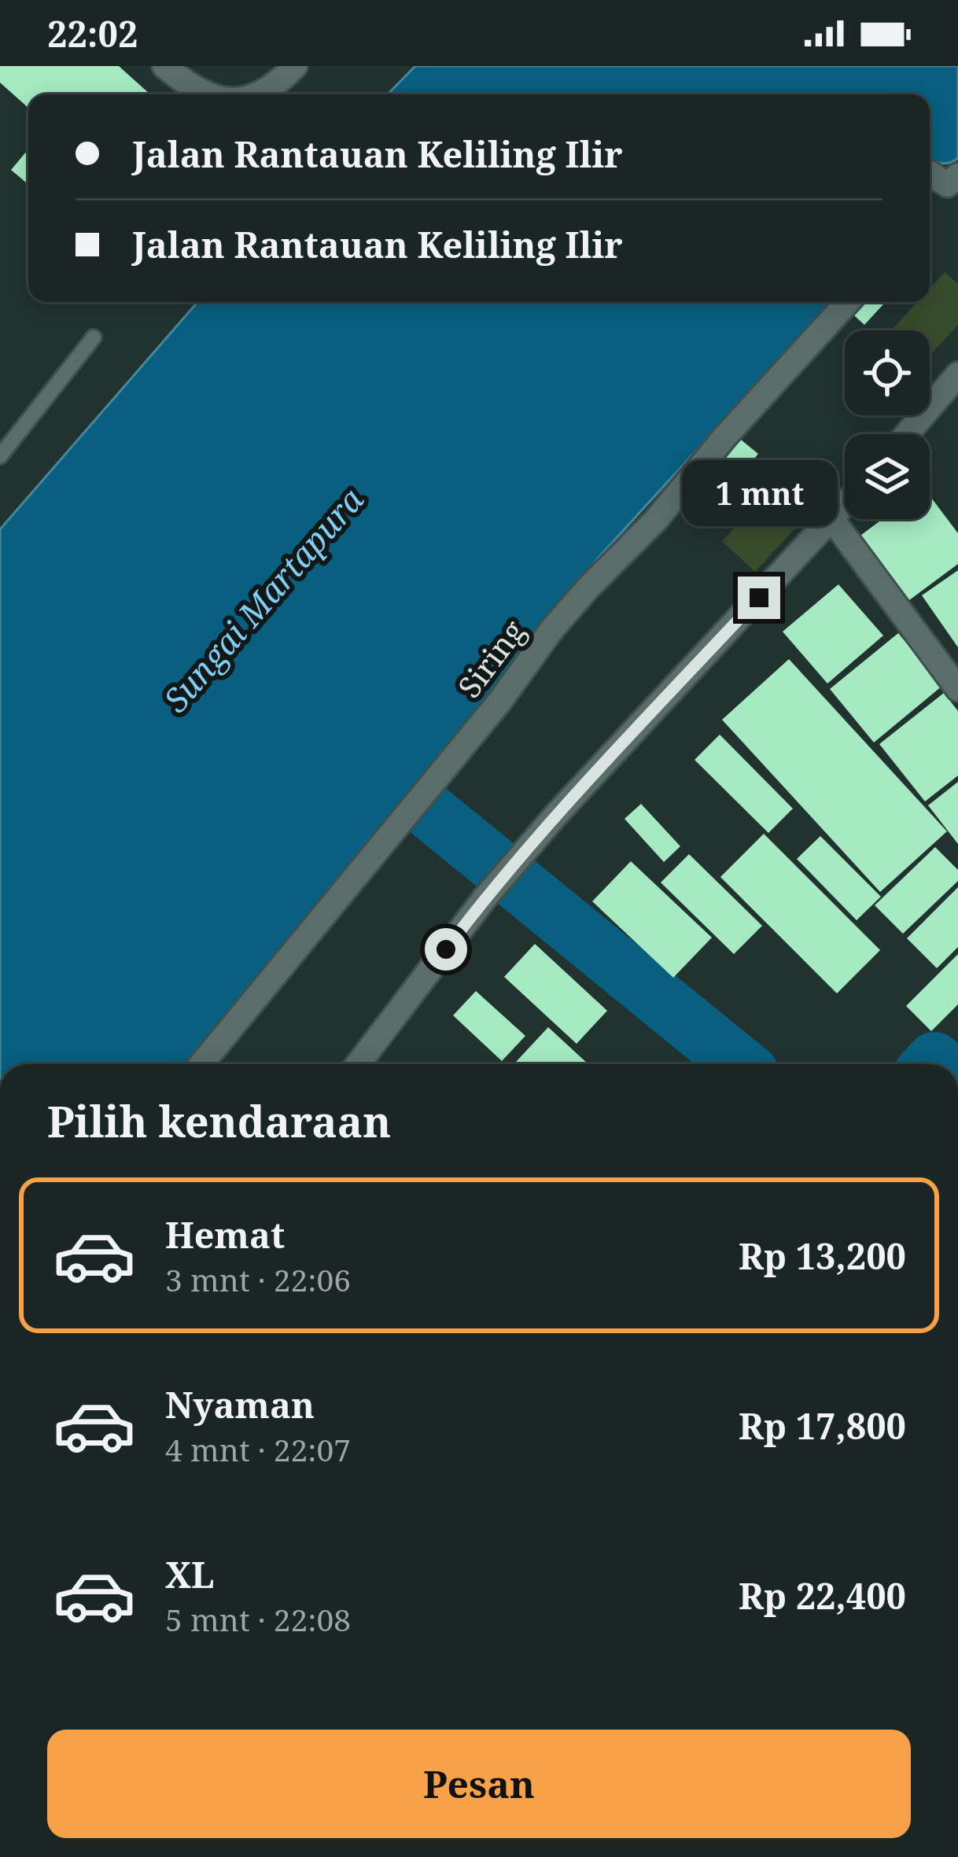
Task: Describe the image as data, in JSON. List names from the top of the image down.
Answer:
{
  "streets": {
    "street": ["Siring"]
  },
  "water": ["Sungai Martapura"],
  "page": {
    "status": "22:02",
    "banner": ["Jalan Rantauan Keliling Ilir", "Jalan Rantauan Keliling Ilir"],
    "bubble": "1 mnt",
    "heading": "Pilih kendaraan",
    "list": [
      {
        "name": "Hemat",
        "note": "3 mnt · 22:06",
        "value": "Rp 13,200"
      },
      {
        "name": "Nyaman",
        "note": "4 mnt · 22:07",
        "value": "Rp 17,800"
      },
      {
        "name": "XL",
        "note": "5 mnt · 22:08",
        "value": "Rp 22,400"
      }
    ],
    "buttons": "Pesan"
  }
}
